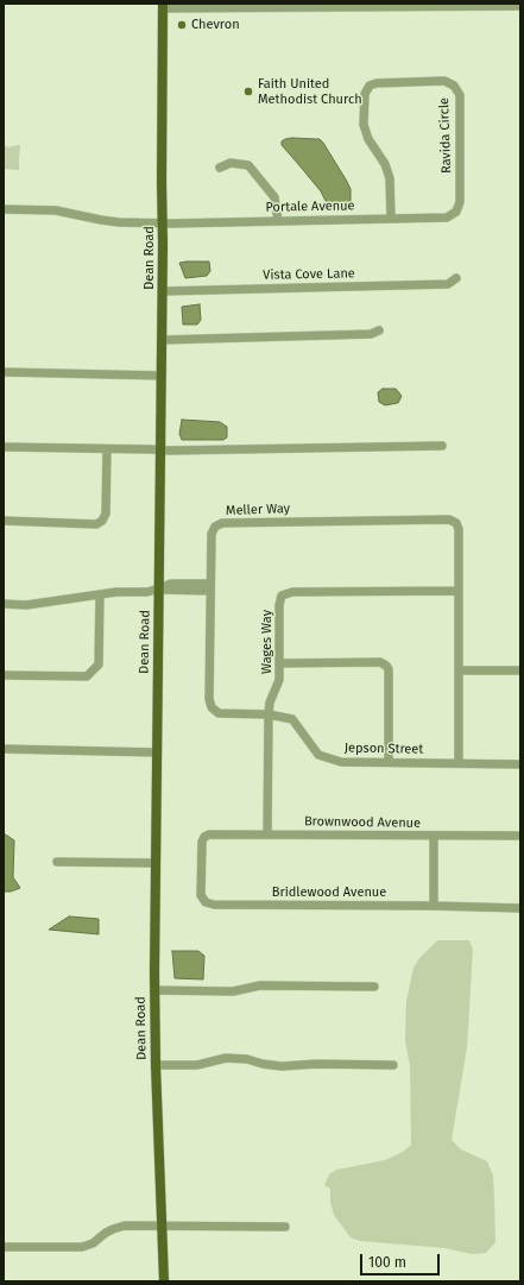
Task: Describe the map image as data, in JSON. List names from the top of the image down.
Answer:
{
  "streets": {
    "main road": ["Dean Road"],
    "street": [
      "Ravida Circle",
      "Portale Avenue",
      "Vista Cove Lane",
      "Meller Way",
      "Wages Way",
      "Jepson Street",
      "Brownwood Avenue",
      "Bridlewood Avenue"
    ]
  },
  "crossings": [
    ["Ravida Circle", "Portale Avenue"],
    ["Portale Avenue", "Dean Road"],
    ["Dean Road", "Vista Cove Lane"],
    ["Meller Way", "Wages Way"],
    ["Meller Way", "Jepson Street"],
    ["Wages Way", "Jepson Street"],
    ["Wages Way", "Brownwood Avenue"],
    ["Brownwood Avenue", "Bridlewood Avenue"]
  ],
  "places": ["Chevron", "Faith United Methodist Church"],
  "scale_bar": "100 m"
}
